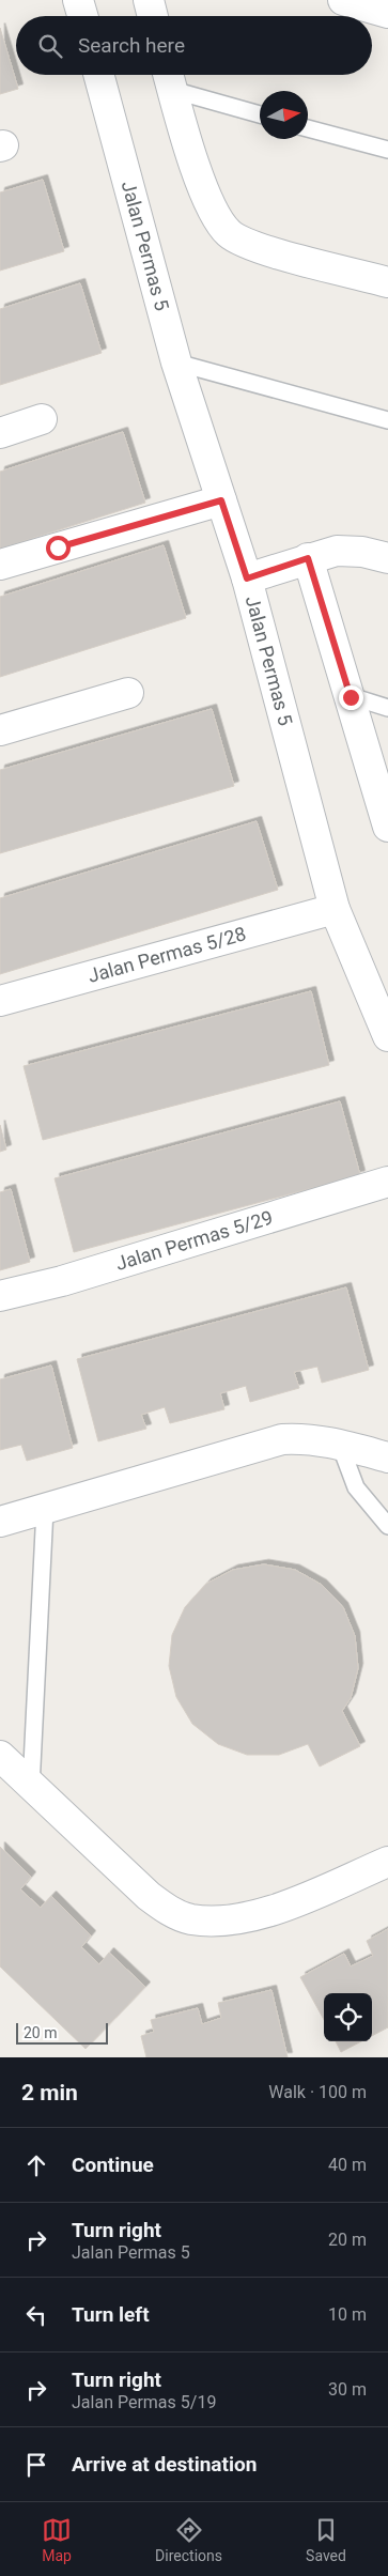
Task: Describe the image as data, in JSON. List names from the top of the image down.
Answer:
{
  "streets": {
    "street": ["Jalan Permas 5", "Jalan Permas 5/28", "Jalan Permas 5/29"]
  },
  "crossings": [
    ["Jalan Permas 5", "Jalan Permas 5/28"]
  ],
  "scale_bar": "20 m",
  "north": "right",
  "page": {
    "search": "Search here",
    "scale": "20 m",
    "heading": ["2 min", "Walk · 100 m"],
    "list": [
      ["Continue", "40 m"],
      ["Turn right", "Jalan Permas 5", "20 m"],
      ["Turn left", "10 m"],
      ["Turn right", "Jalan Permas 5/19", "30 m"],
      "Arrive at destination"
    ],
    "nav": ["Map", "Directions", "Saved"]
  }
}
